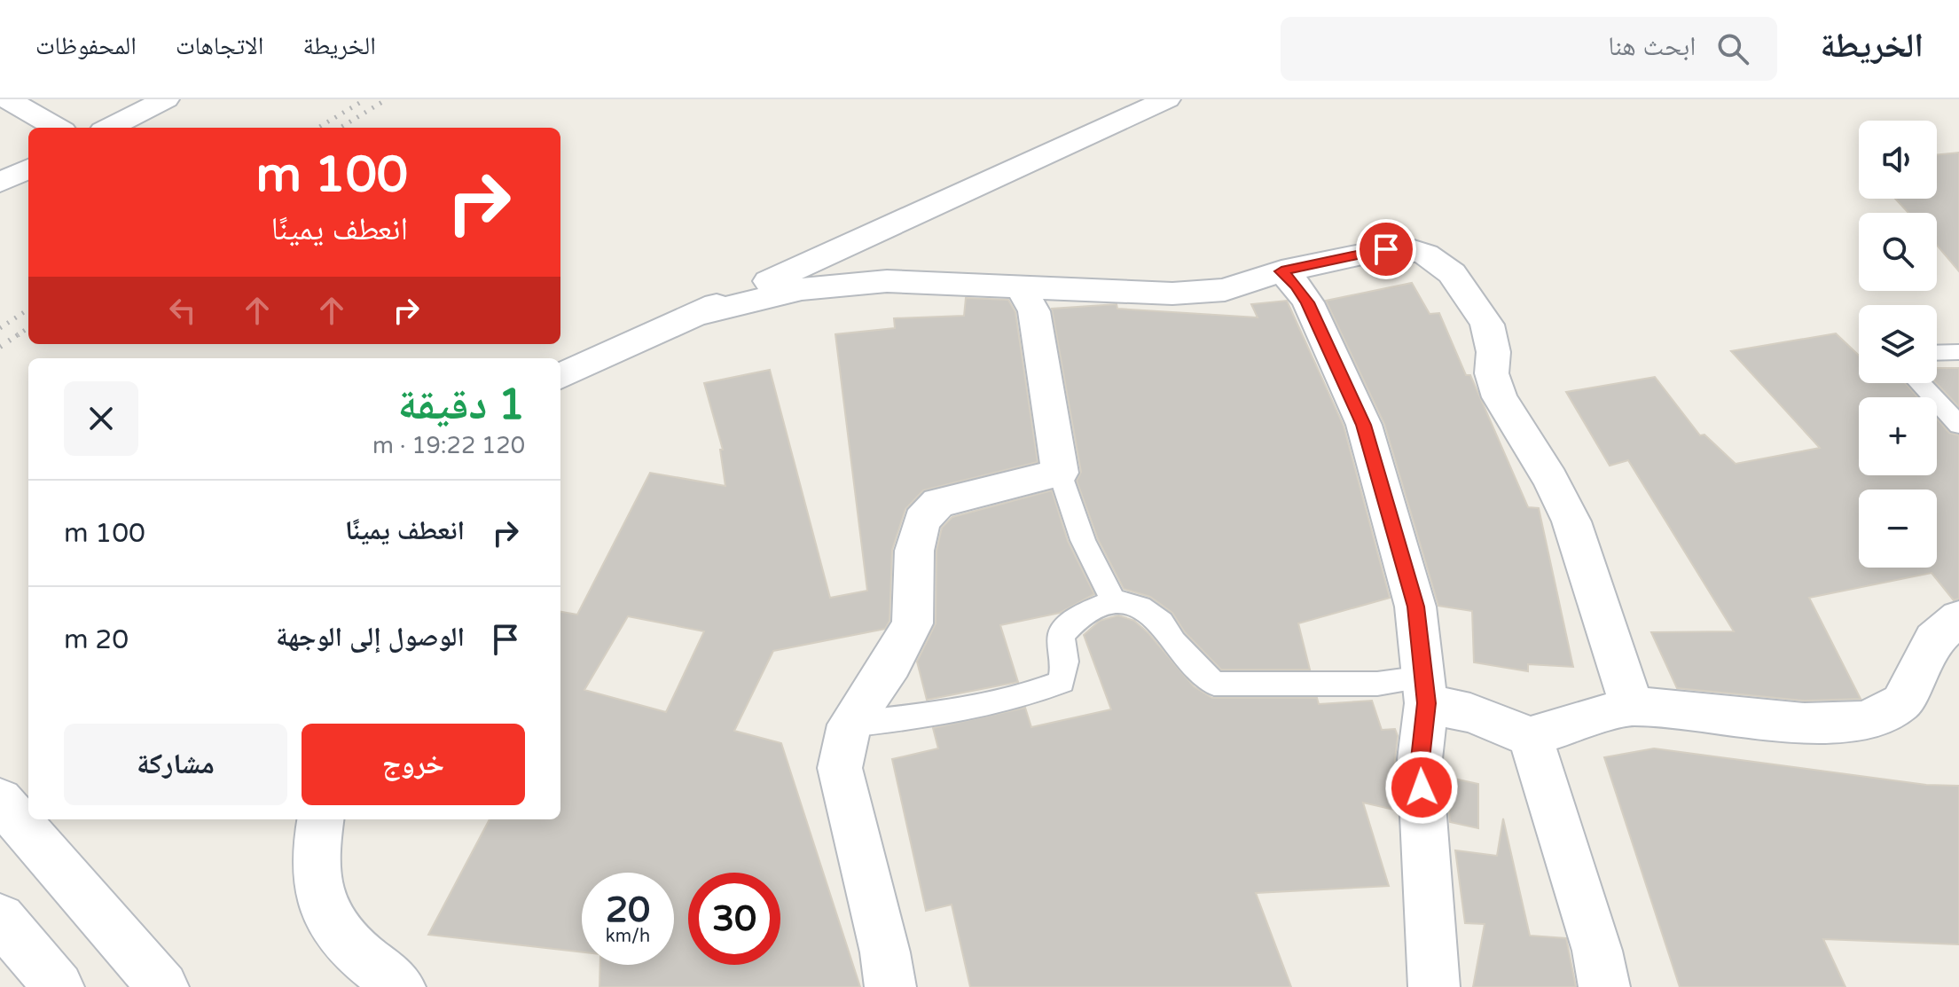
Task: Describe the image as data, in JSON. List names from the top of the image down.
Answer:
{
  "page": {
    "header": "الخريطة",
    "search": "ابحث هنا",
    "nav": ["الخريطة", "الاتجاهات", "المحفوظات"],
    "map_buttons": ["+", "−"],
    "turn": ["100 m", "انعطف يمينًا"],
    "heading": ["1 دقيقة", "120 m · 19:22"],
    "list": [
      {
        "name": "انعطف يمينًا",
        "value": "100 m"
      },
      {
        "name": "الوصول إلى الوجهة",
        "value": "20 m"
      }
    ],
    "buttons": ["خروج", "مشاركة"],
    "speed": "20 km/h",
    "limit": "30"
  }
}
